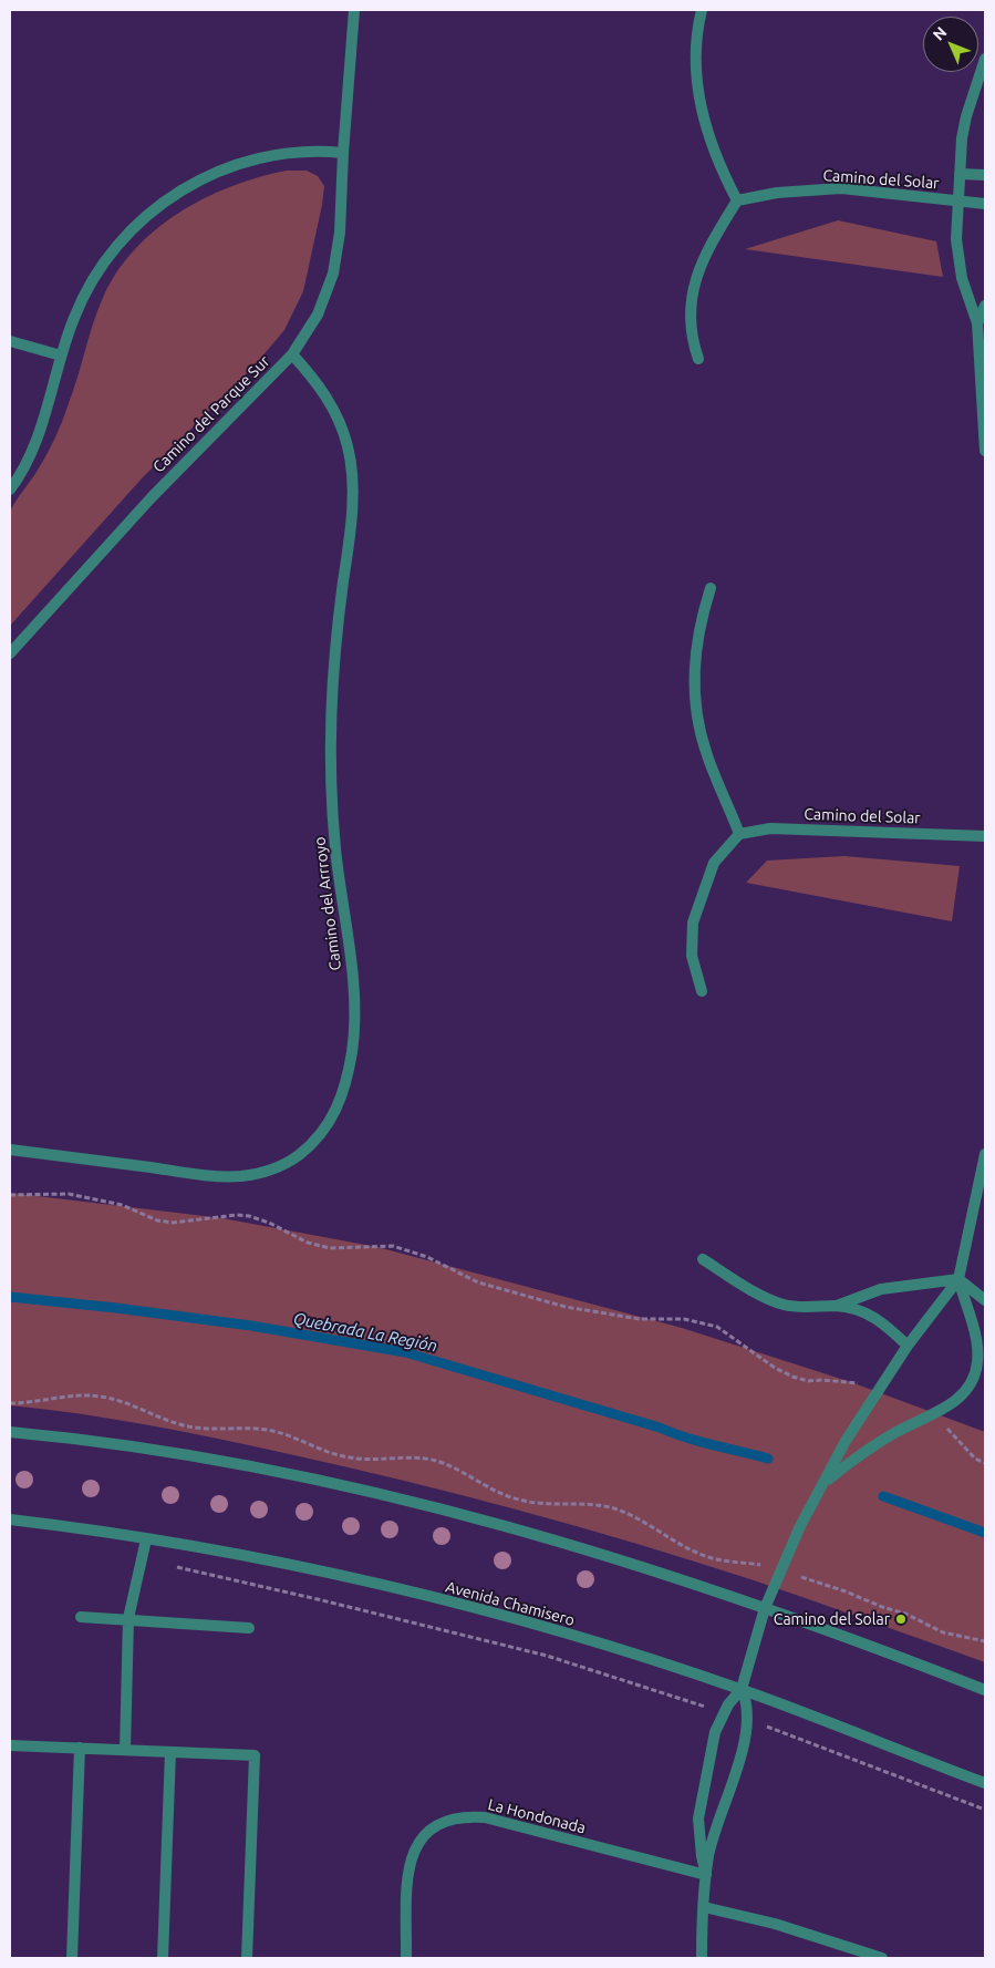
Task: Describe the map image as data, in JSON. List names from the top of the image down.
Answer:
{
  "streets": {
    "street": [
      "Camino del Solar",
      "Camino del Parque Sur",
      "Camino del Arrroyo",
      "Avenida Chamisero",
      "La Hondonada"
    ]
  },
  "crossings": [
    ["Camino del Parque Sur", "Camino del Arrroyo"]
  ],
  "water": ["Quebrada La Región"],
  "places": ["Camino del Solar"],
  "north": "top left"
}
